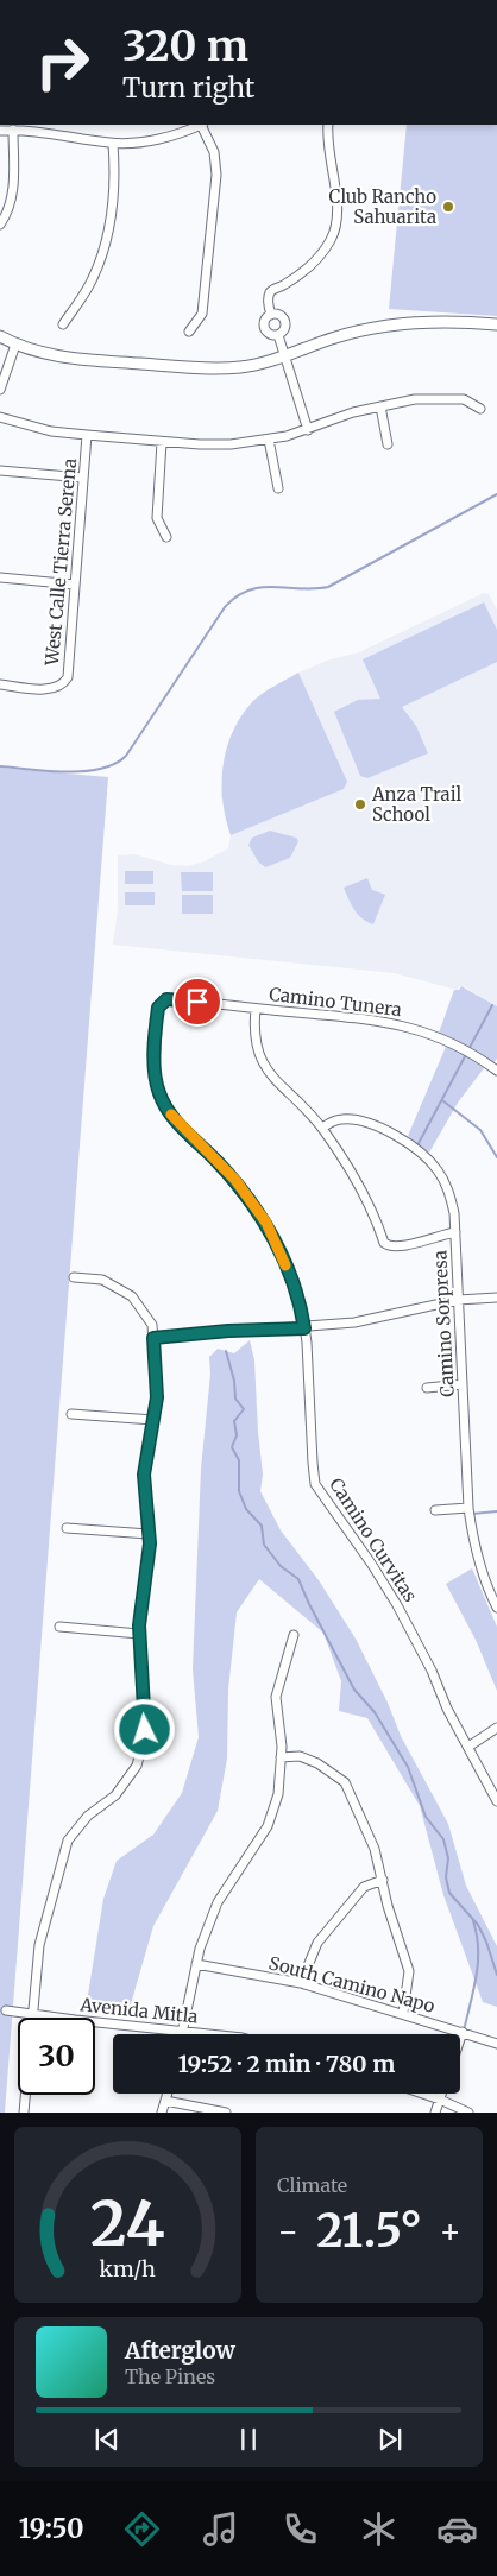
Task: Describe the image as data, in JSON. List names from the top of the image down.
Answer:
{
  "streets": {
    "street": [
      "West Calle Tierra Serena",
      "Camino Tunera",
      "Camino Sorpresa",
      "Camino Curvitas",
      "South Camino Napo",
      "Avenida Mitla"
    ]
  },
  "crossings": [
    ["Camino Tunera", "Camino Curvitas"]
  ],
  "places": ["Club Rancho Sahuarita", "Anza Trail School"],
  "page": {
    "turn": ["320 m", "Turn right"],
    "limit": "30",
    "trip": "19:52 · 2 min · 780 m",
    "tile": "Climate",
    "heat": ["−", "21.5°", "+"],
    "song": ["Afterglow", "The Pines"],
    "tabs": "19:50",
    "gauge": ["24", "km/h"]
  }
}
